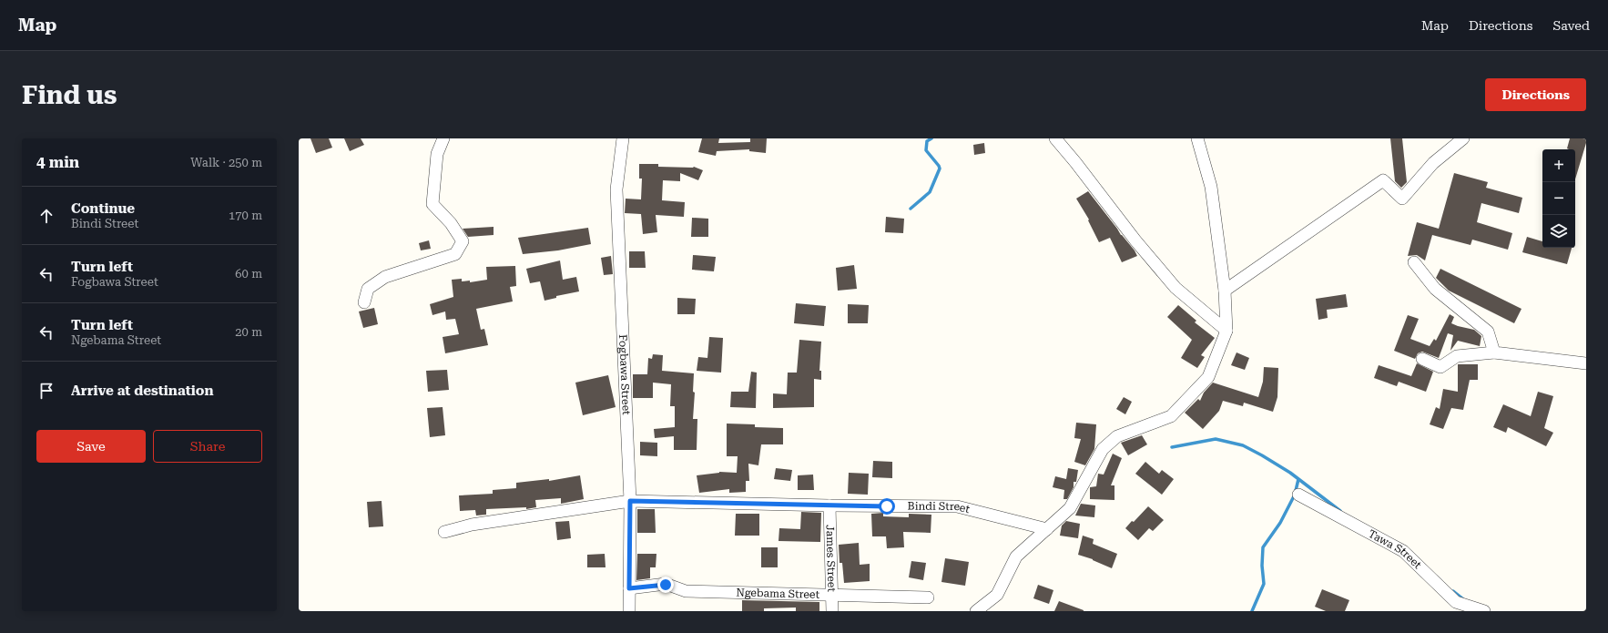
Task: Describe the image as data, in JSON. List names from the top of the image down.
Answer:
{
  "streets": {
    "street": [
      "Fogbawa Street",
      "Bindi Street",
      "Tawa Street",
      "James Street",
      "Ngebama Street"
    ]
  },
  "crossings": [
    ["Fogbawa Street", "Bindi Street"],
    ["Fogbawa Street", "Ngebama Street"],
    ["Bindi Street", "James Street"],
    ["James Street", "Ngebama Street"]
  ],
  "page": {
    "header": "Map",
    "nav": ["Map", "Directions", "Saved"],
    "buttons": [
      "Directions",
      ["Save", "Share"]
    ],
    "title": "Find us",
    "heading": ["4 min", "Walk · 250 m"],
    "map_buttons": ["+", "−"],
    "list": [
      ["Continue", "Bindi Street", "170 m"],
      ["Turn left", "Fogbawa Street", "60 m"],
      ["Turn left", "Ngebama Street", "20 m"],
      "Arrive at destination"
    ]
  }
}
